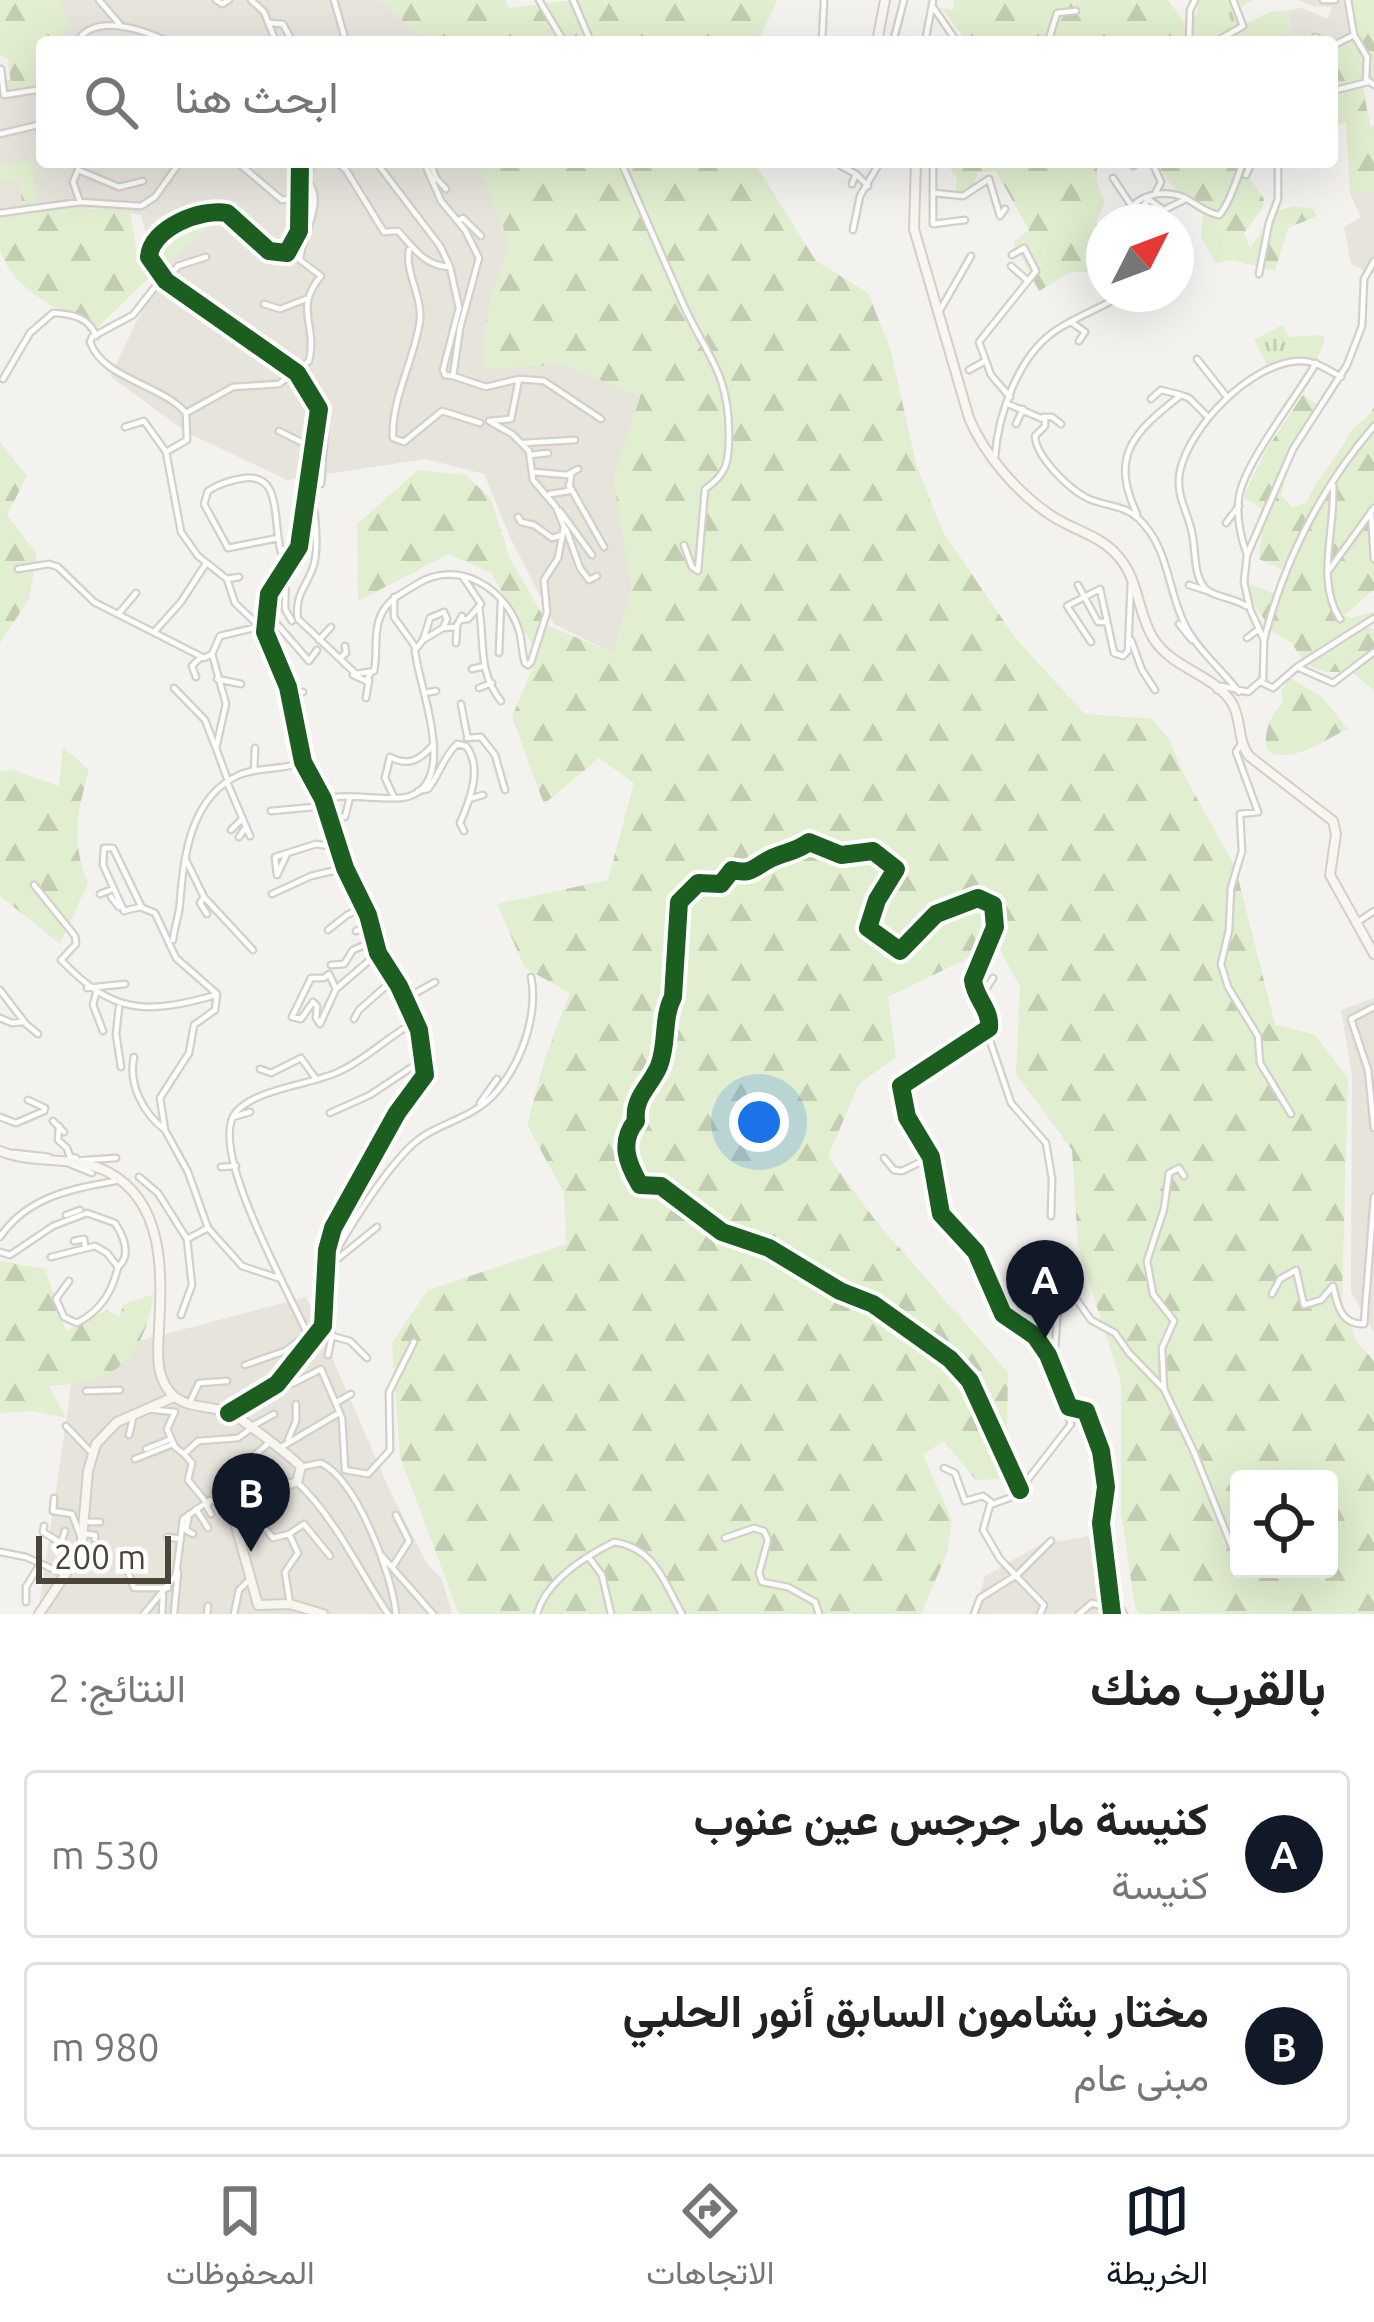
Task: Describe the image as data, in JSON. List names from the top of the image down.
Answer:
{
  "scale_bar": "200 m",
  "north": "top right",
  "page": {
    "search": "ابحث هنا",
    "pins": ["A", "B"],
    "scale": "200 m",
    "heading": ["بالقرب منك", "النتائج: 2"],
    "list": [
      {
        "mark": "A",
        "name": "كنيسة مار جرجس عين عنوب",
        "note": "كنيسة",
        "value": "530 m"
      },
      {
        "mark": "B",
        "name": "مختار بشامون السابق أنور الحلبي",
        "note": "مبنى عام",
        "value": "980 m"
      }
    ],
    "nav": ["الخريطة", "الاتجاهات", "المحفوظات"]
  }
}
